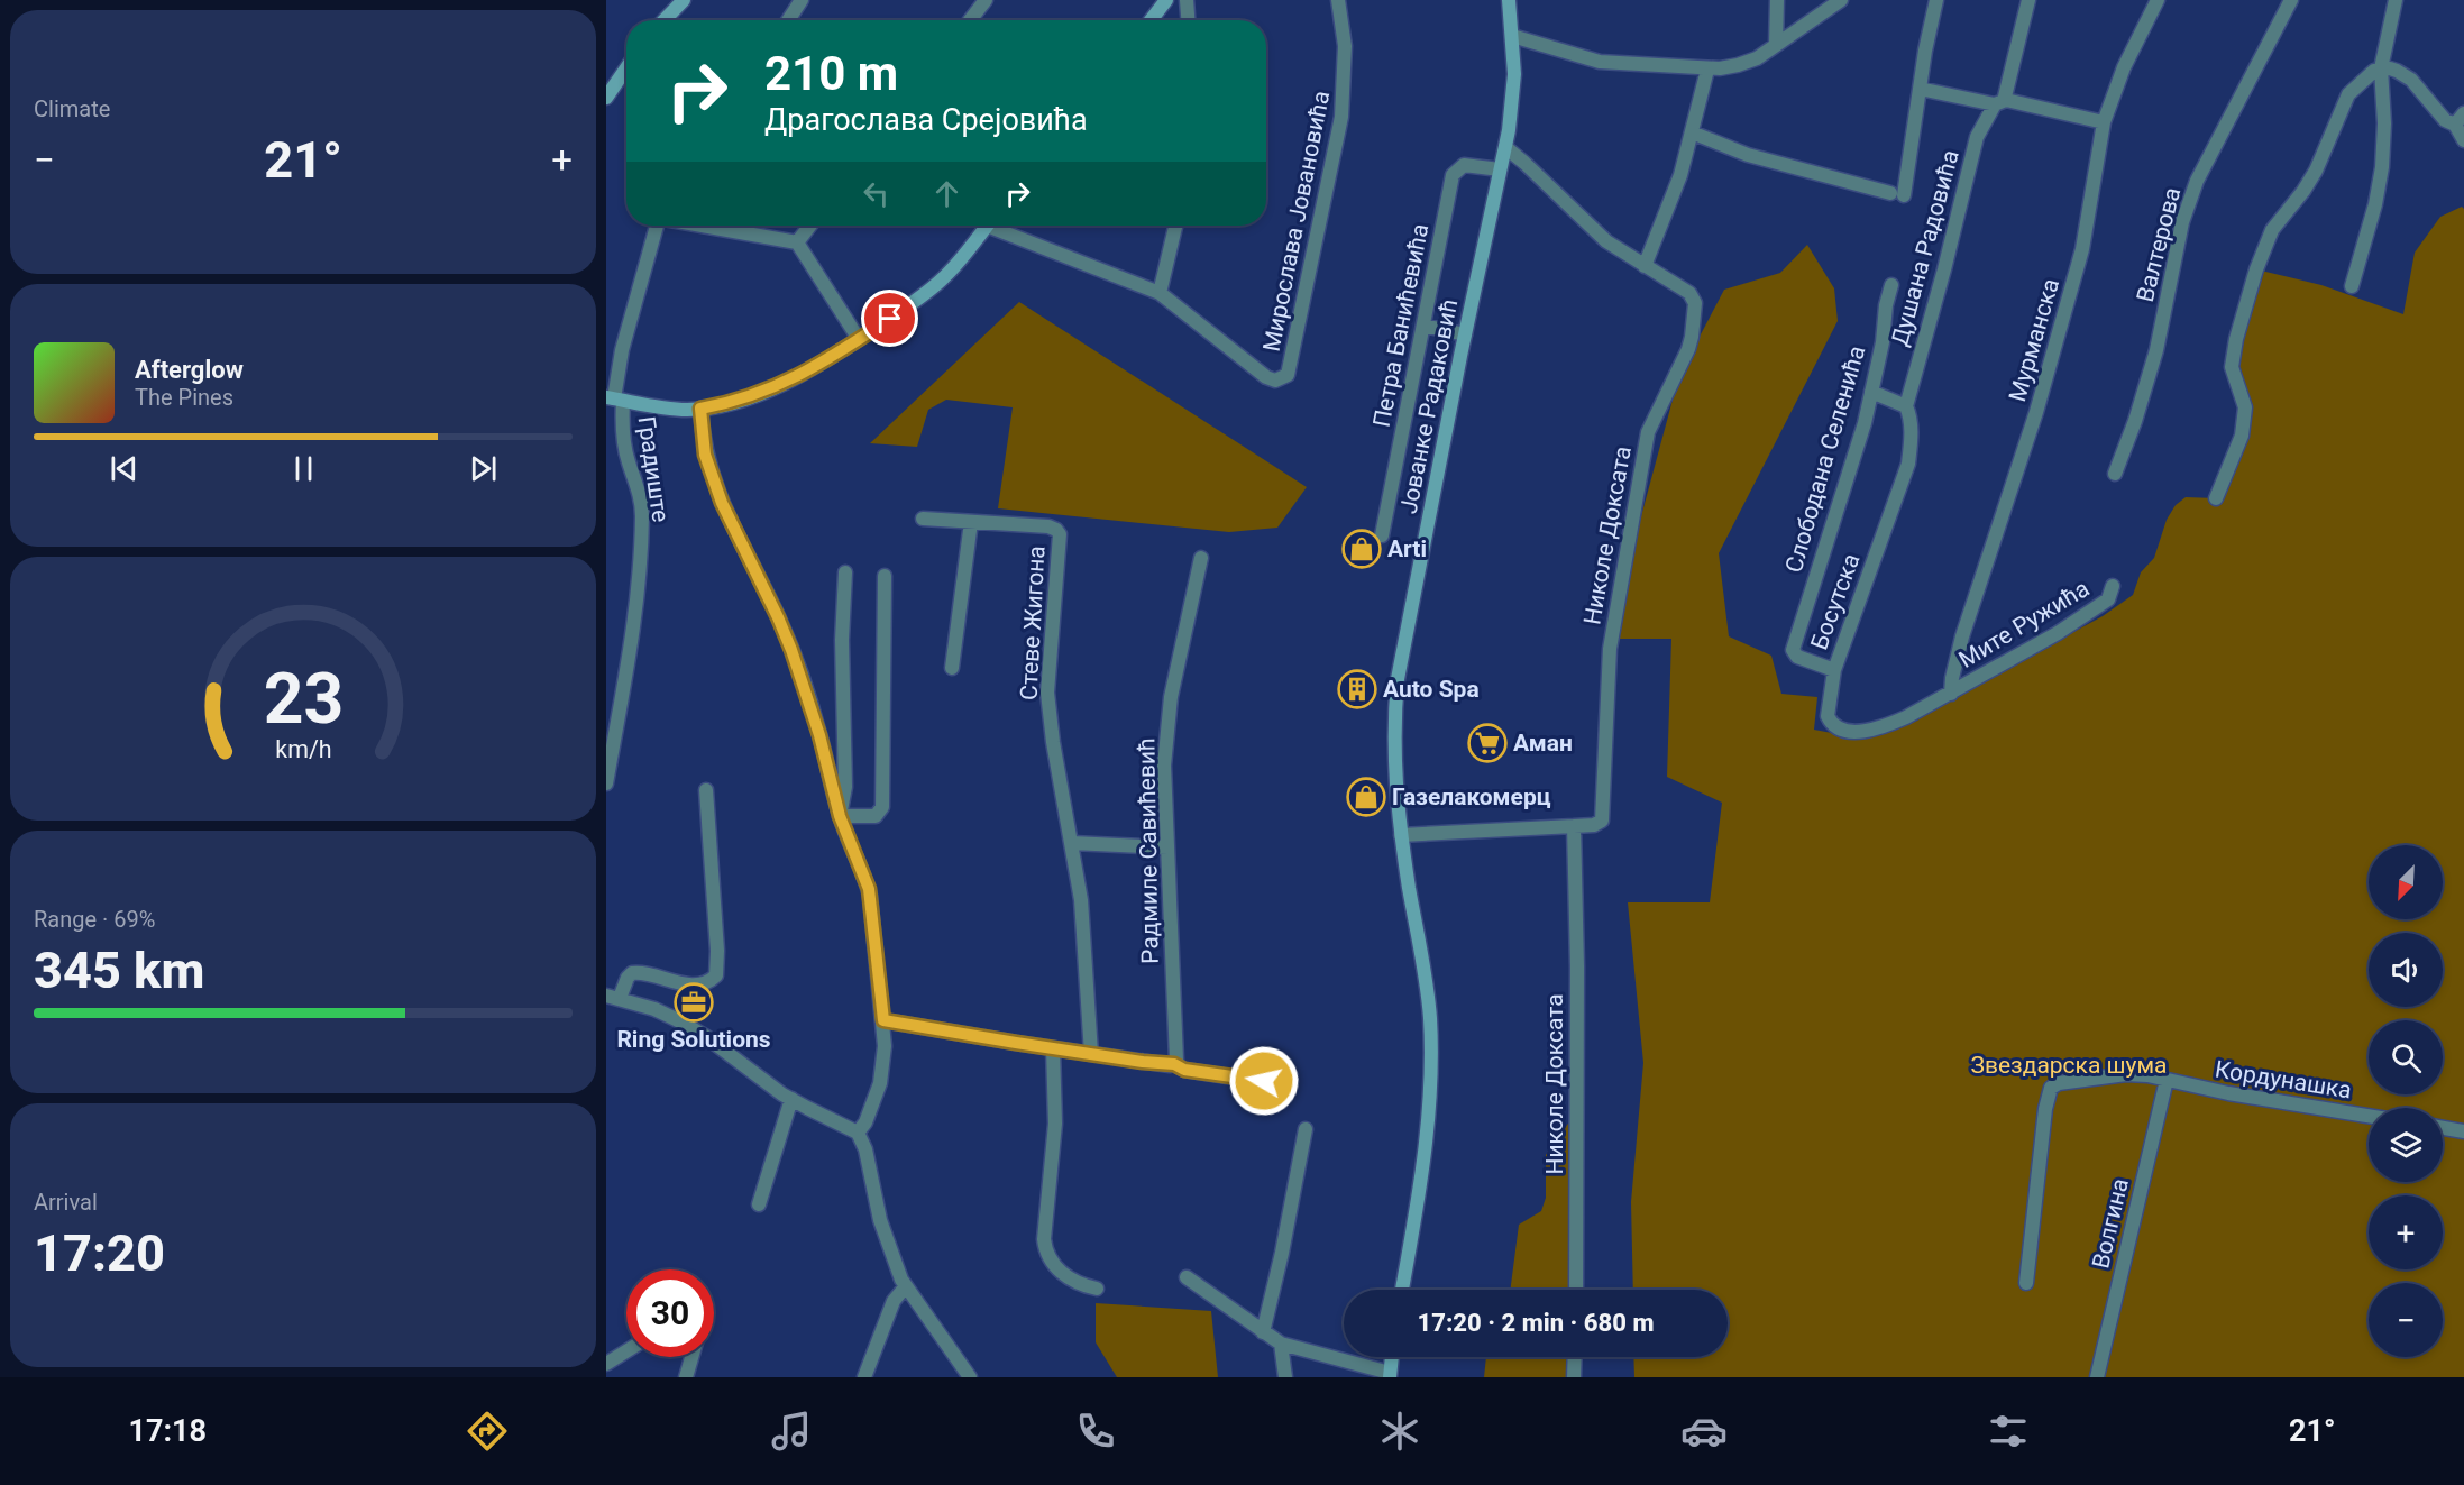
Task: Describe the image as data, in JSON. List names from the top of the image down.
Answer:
{
  "streets": {
    "main road": ["Јованке Радаковић"],
    "street": [
      "Мирослава Јовановића",
      "Валтерова",
      "Душана Радовића",
      "Петра Банићевића",
      "Мурманска",
      "Слободана Селенића",
      "Градиште",
      "Николе Доксата",
      "Босутска",
      "Стеве Жигона",
      "Мите Ружића",
      "Радмиле Савићевић",
      "Кордунашка",
      "Волгина"
    ]
  },
  "crossings": [
    ["Душана Радовића", "Босутска"],
    ["Петра Банићевића", "Јованке Радаковић"],
    ["Мурманска", "Босутска"],
    ["Мурманска", "Мите Ружића"],
    ["Јованке Радаковић", "Николе Доксата"],
    ["Слободана Селенића", "Босутска"],
    ["Босутска", "Мите Ружића"],
    ["Кордунашка", "Волгина"]
  ],
  "parks": ["Звездарска шума"],
  "places": {
    "shop": ["Arti", "Газелакомерц"],
    "building": ["Auto Spa"],
    "supermarket": ["Аман"],
    "office": ["Ring Solutions"]
  },
  "north": "bottom left",
  "page": {
    "tile": [
      "Climate",
      ["Range · 69%", "345 km"],
      ["Arrival", "17:20"]
    ],
    "turn": ["210 m", "Драгослава Срејовића"],
    "heat": ["−", "21°", "+"],
    "song": ["Afterglow", "The Pines"],
    "map_buttons": ["+", "−"],
    "limit": "30",
    "trip": "17:20 · 2 min · 680 m",
    "tabs": ["17:18", "21°"],
    "gauge": ["23", "km/h"]
  }
}
